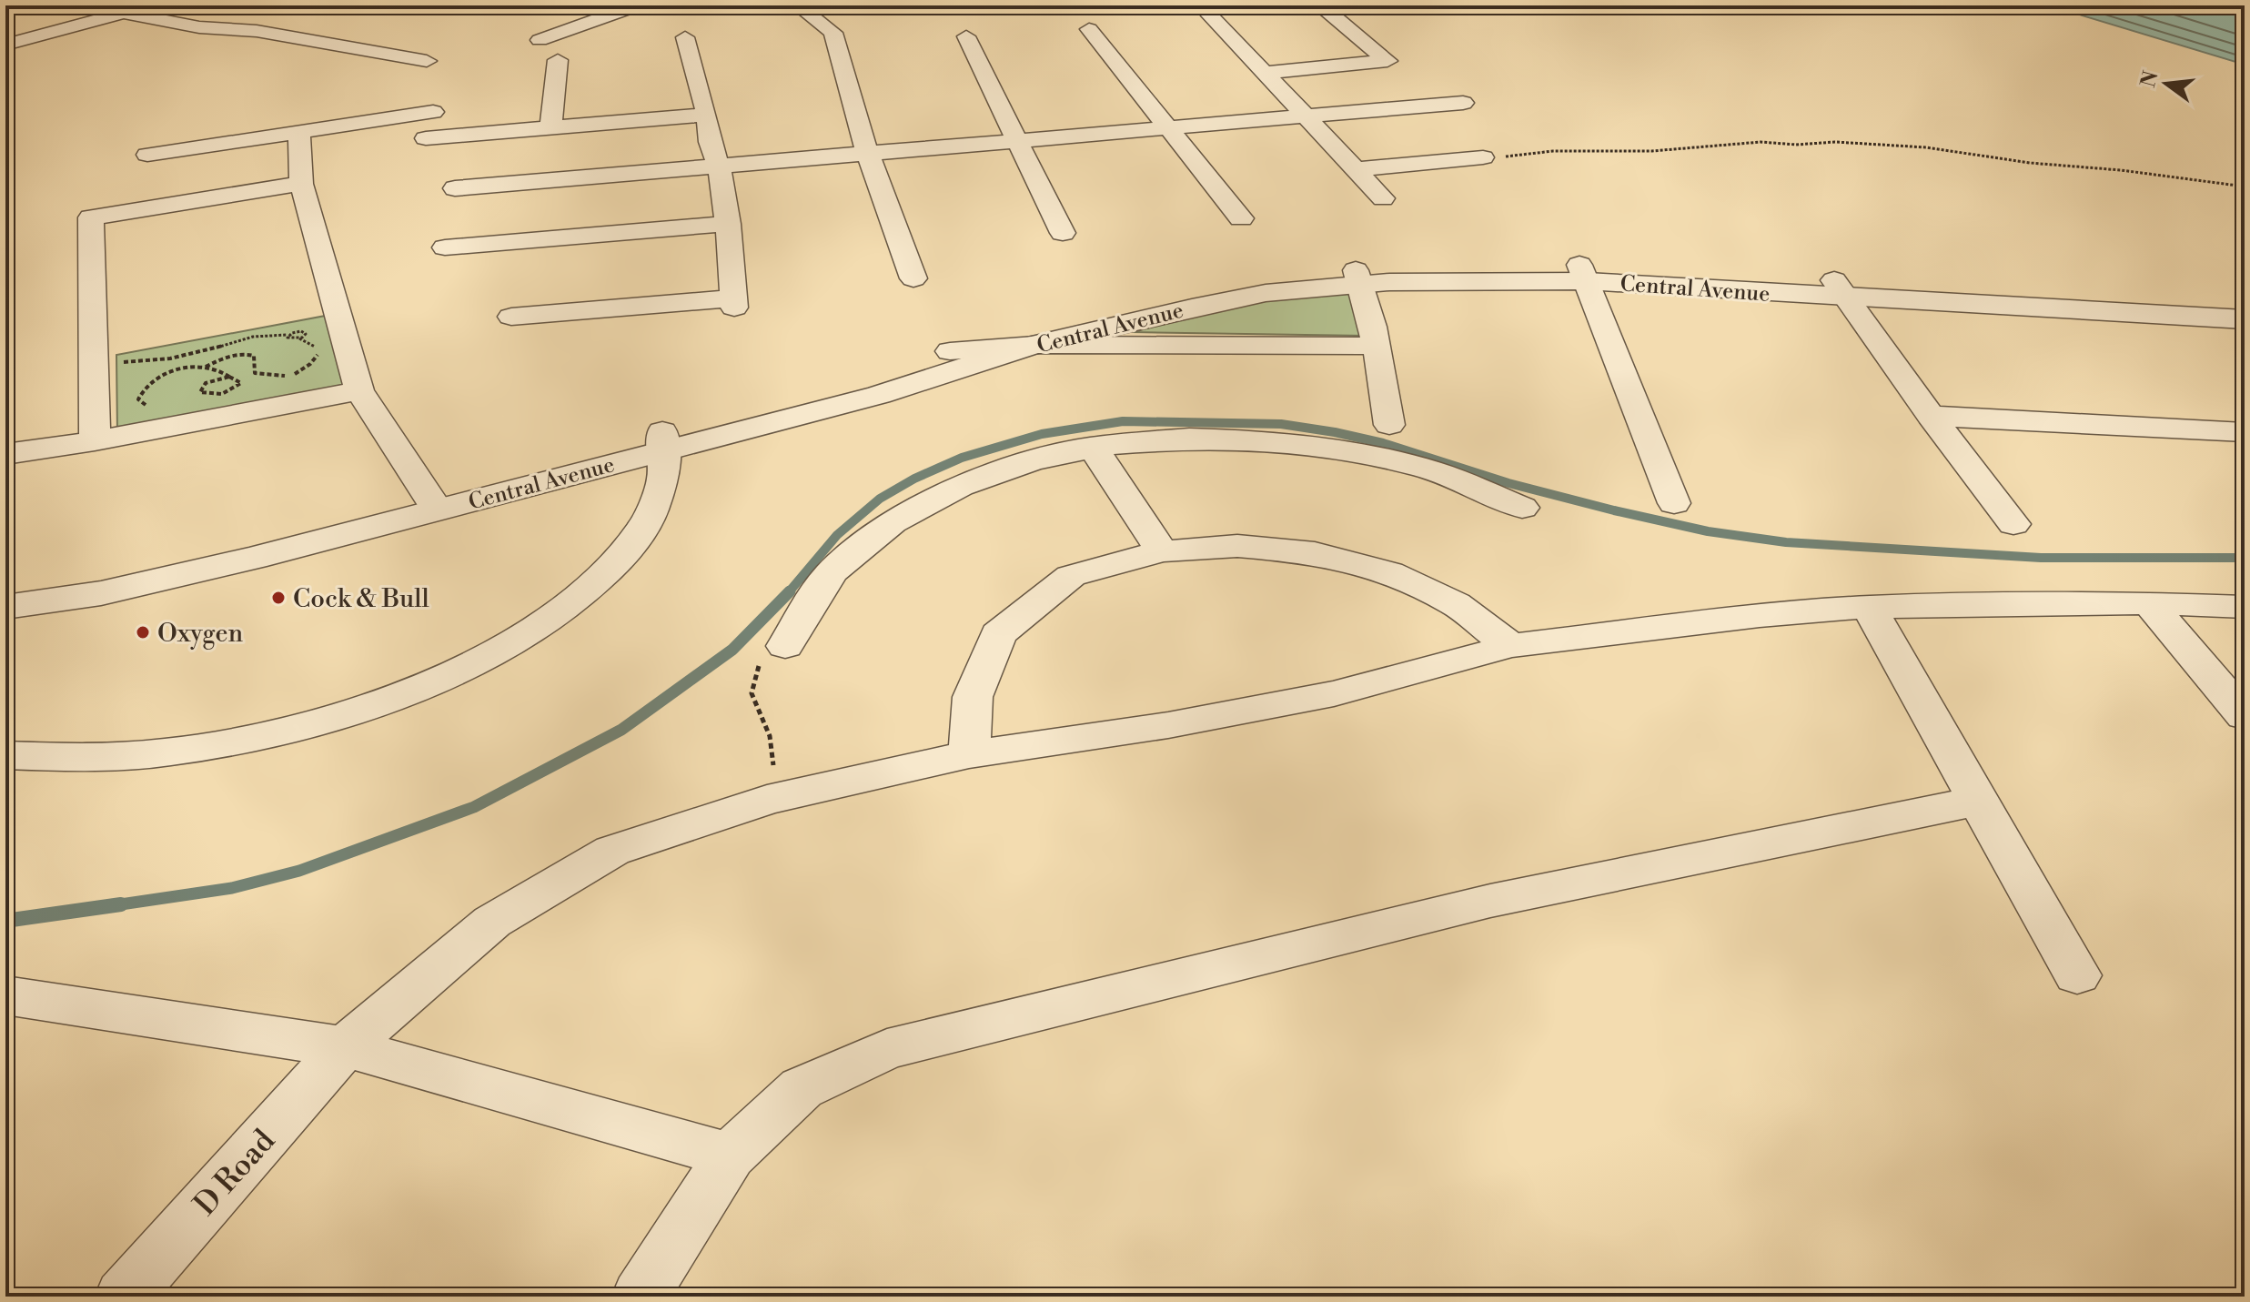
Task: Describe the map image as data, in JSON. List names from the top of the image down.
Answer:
{
  "streets": {
    "street": ["Central Avenue", "D Road"]
  },
  "places": ["Cock & Bull", "Oxygen"],
  "north": "left"
}
